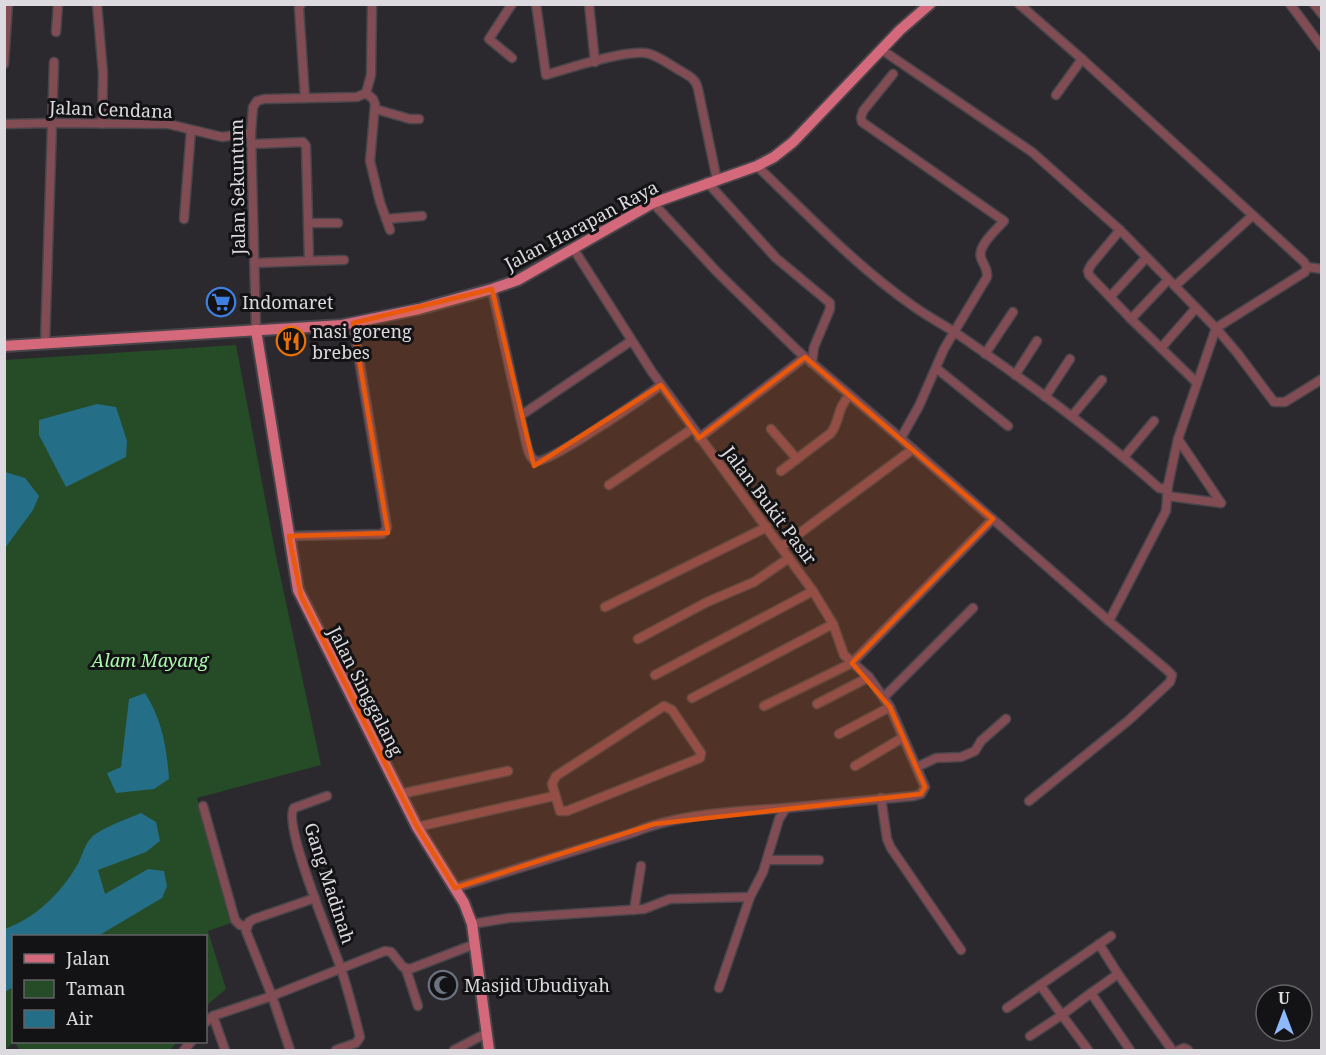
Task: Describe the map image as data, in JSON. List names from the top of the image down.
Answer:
{
  "streets": {
    "main road": ["Jalan Harapan Raya", "Jalan Singgalang"],
    "street": [
      "Jalan Cendana",
      "Jalan Sekuntum",
      "Jalan Bukit Pasir",
      "Gang Madinah"
    ]
  },
  "crossings": [
    ["Jalan Cendana", "Jalan Sekuntum"],
    ["Jalan Sekuntum", "Jalan Harapan Raya"],
    ["Jalan Sekuntum", "Jalan Singgalang"],
    ["Jalan Harapan Raya", "Jalan Bukit Pasir"],
    ["Jalan Harapan Raya", "Jalan Singgalang"]
  ],
  "parks": ["Alam Mayang"],
  "places": {
    "supermarket": ["Indomaret"],
    "restaurant": ["nasi goreng brebes"],
    "mosque": ["Masjid Ubudiyah"]
  },
  "legend": ["Jalan", "Taman", "Air"],
  "north": "top"
}
